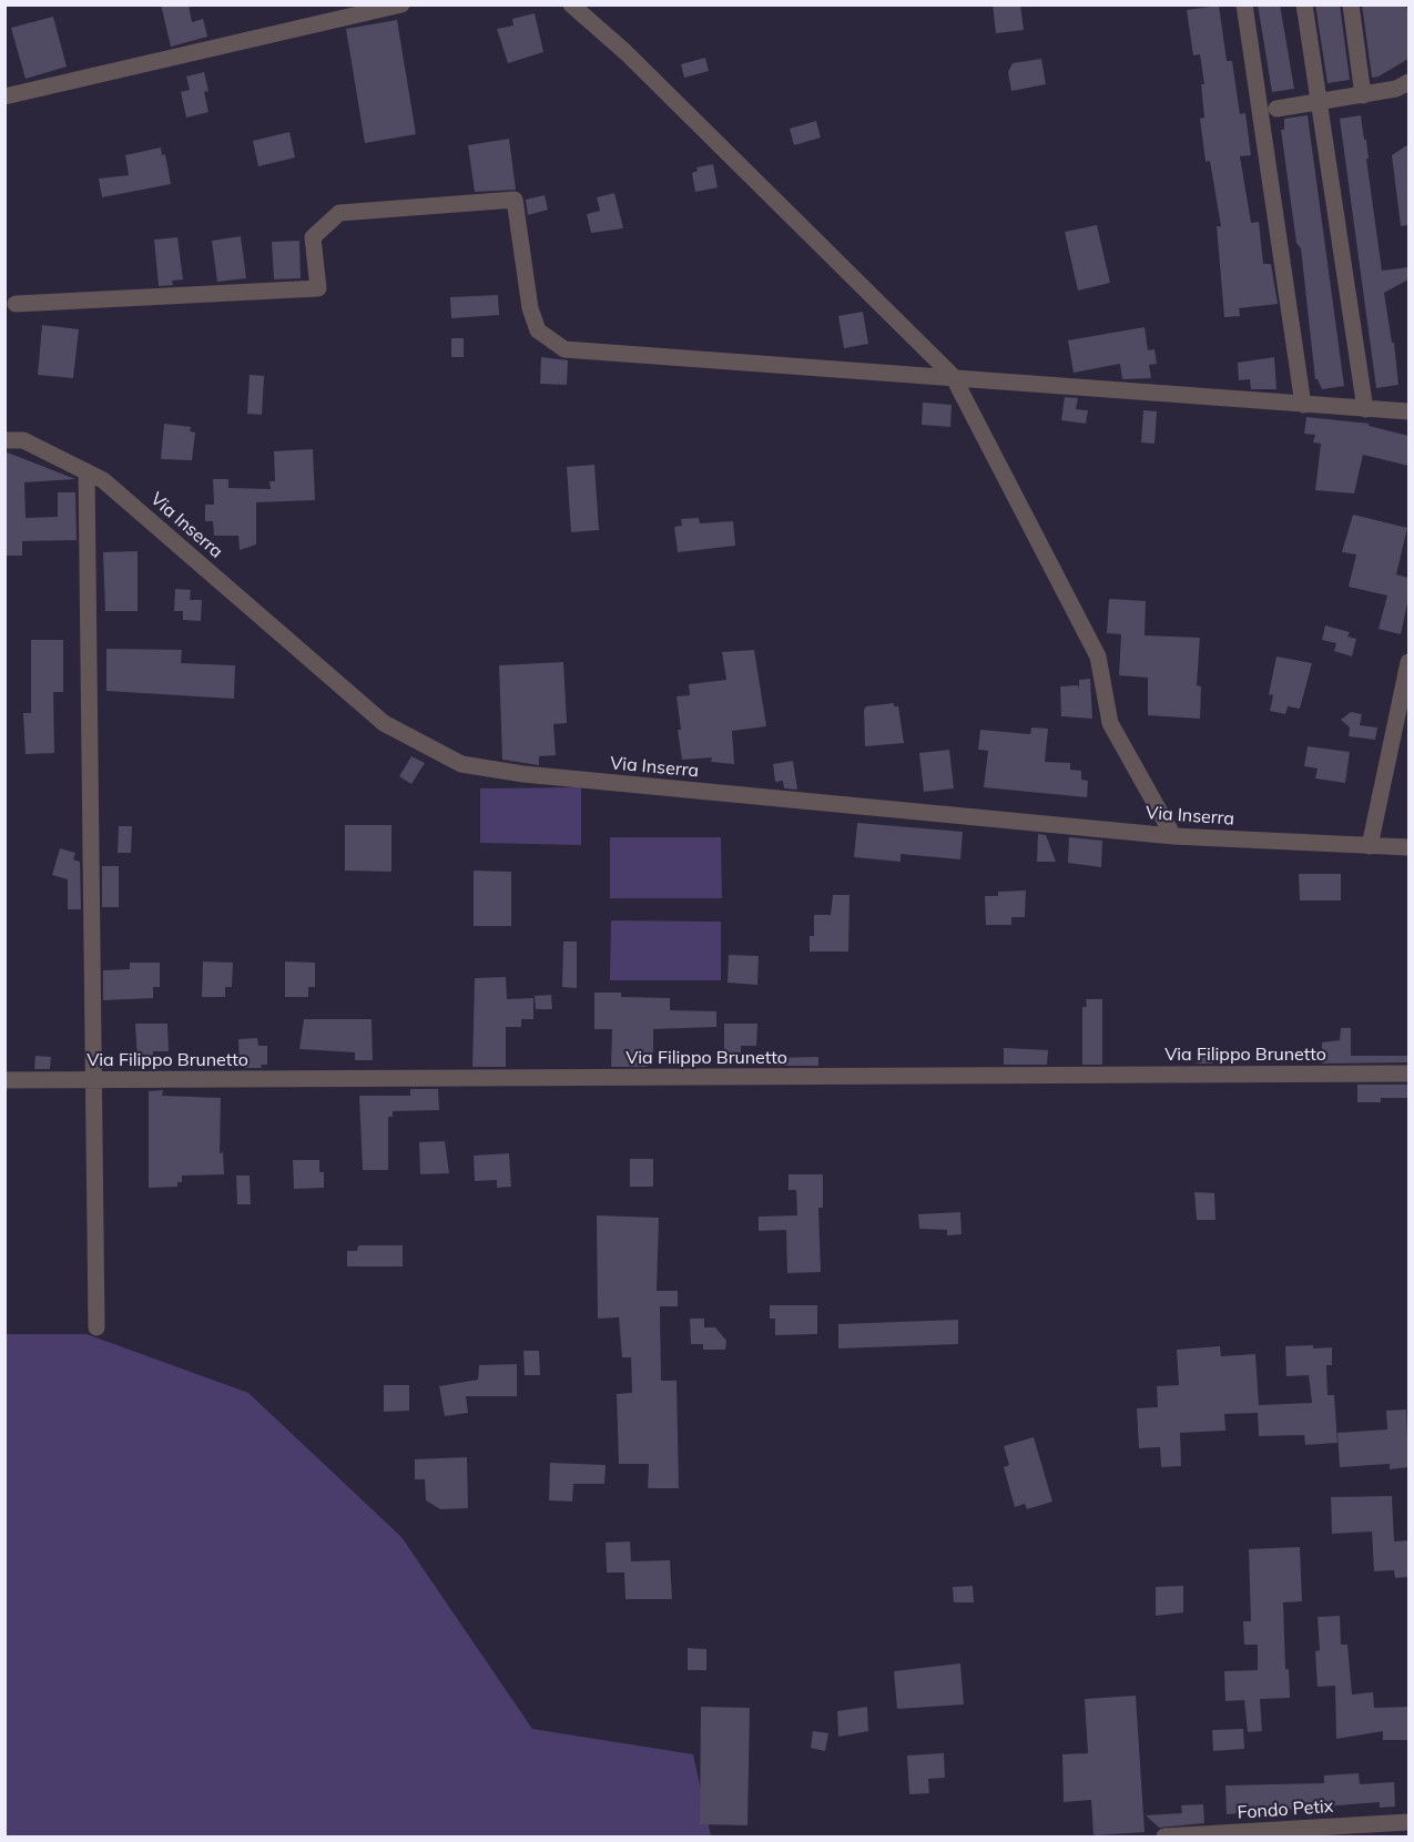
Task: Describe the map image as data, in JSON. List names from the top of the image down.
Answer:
{
  "streets": {
    "street": ["Via Inserra", "Via Filippo Brunetto", "Fondo Petix"]
  }
}
